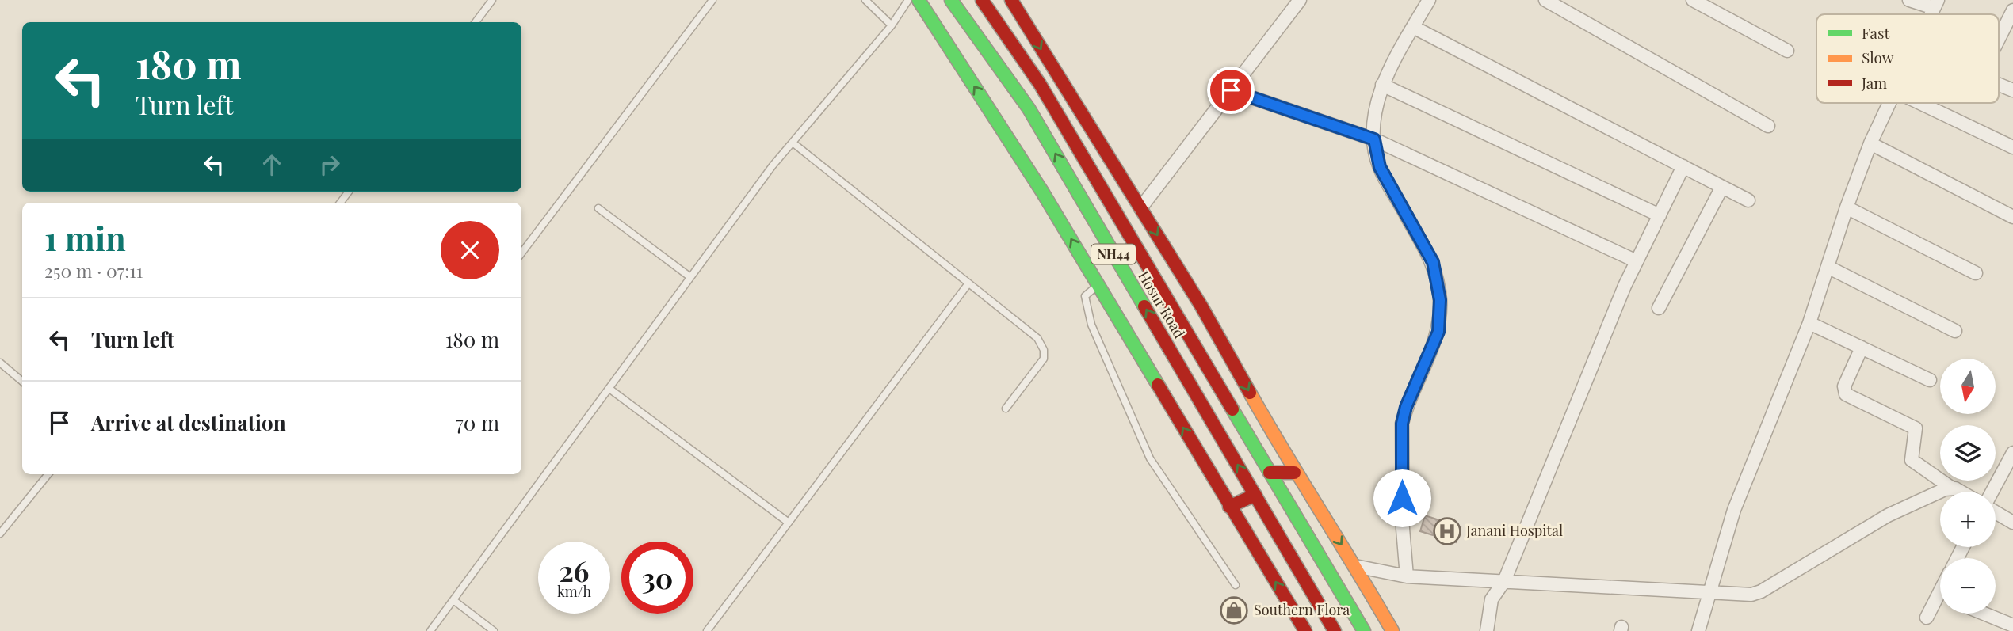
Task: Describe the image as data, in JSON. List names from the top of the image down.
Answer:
{
  "streets": {
    "main road": ["NH44", "Hosur Road"]
  },
  "places": {
    "hospital": ["Janani Hospital"],
    "shop": ["Southern Flora"]
  },
  "legend": ["Fast", "Slow", "Jam"],
  "north": "bottom",
  "page": {
    "turn": ["180 m", "Turn left"],
    "heading": ["1 min", "250 m · 07:11"],
    "list": [
      {
        "name": "Turn left",
        "value": "180 m"
      },
      {
        "name": "Arrive at destination",
        "value": "70 m"
      }
    ],
    "map_buttons": ["+", "−"],
    "speed": "26 km/h",
    "limit": "30"
  }
}
